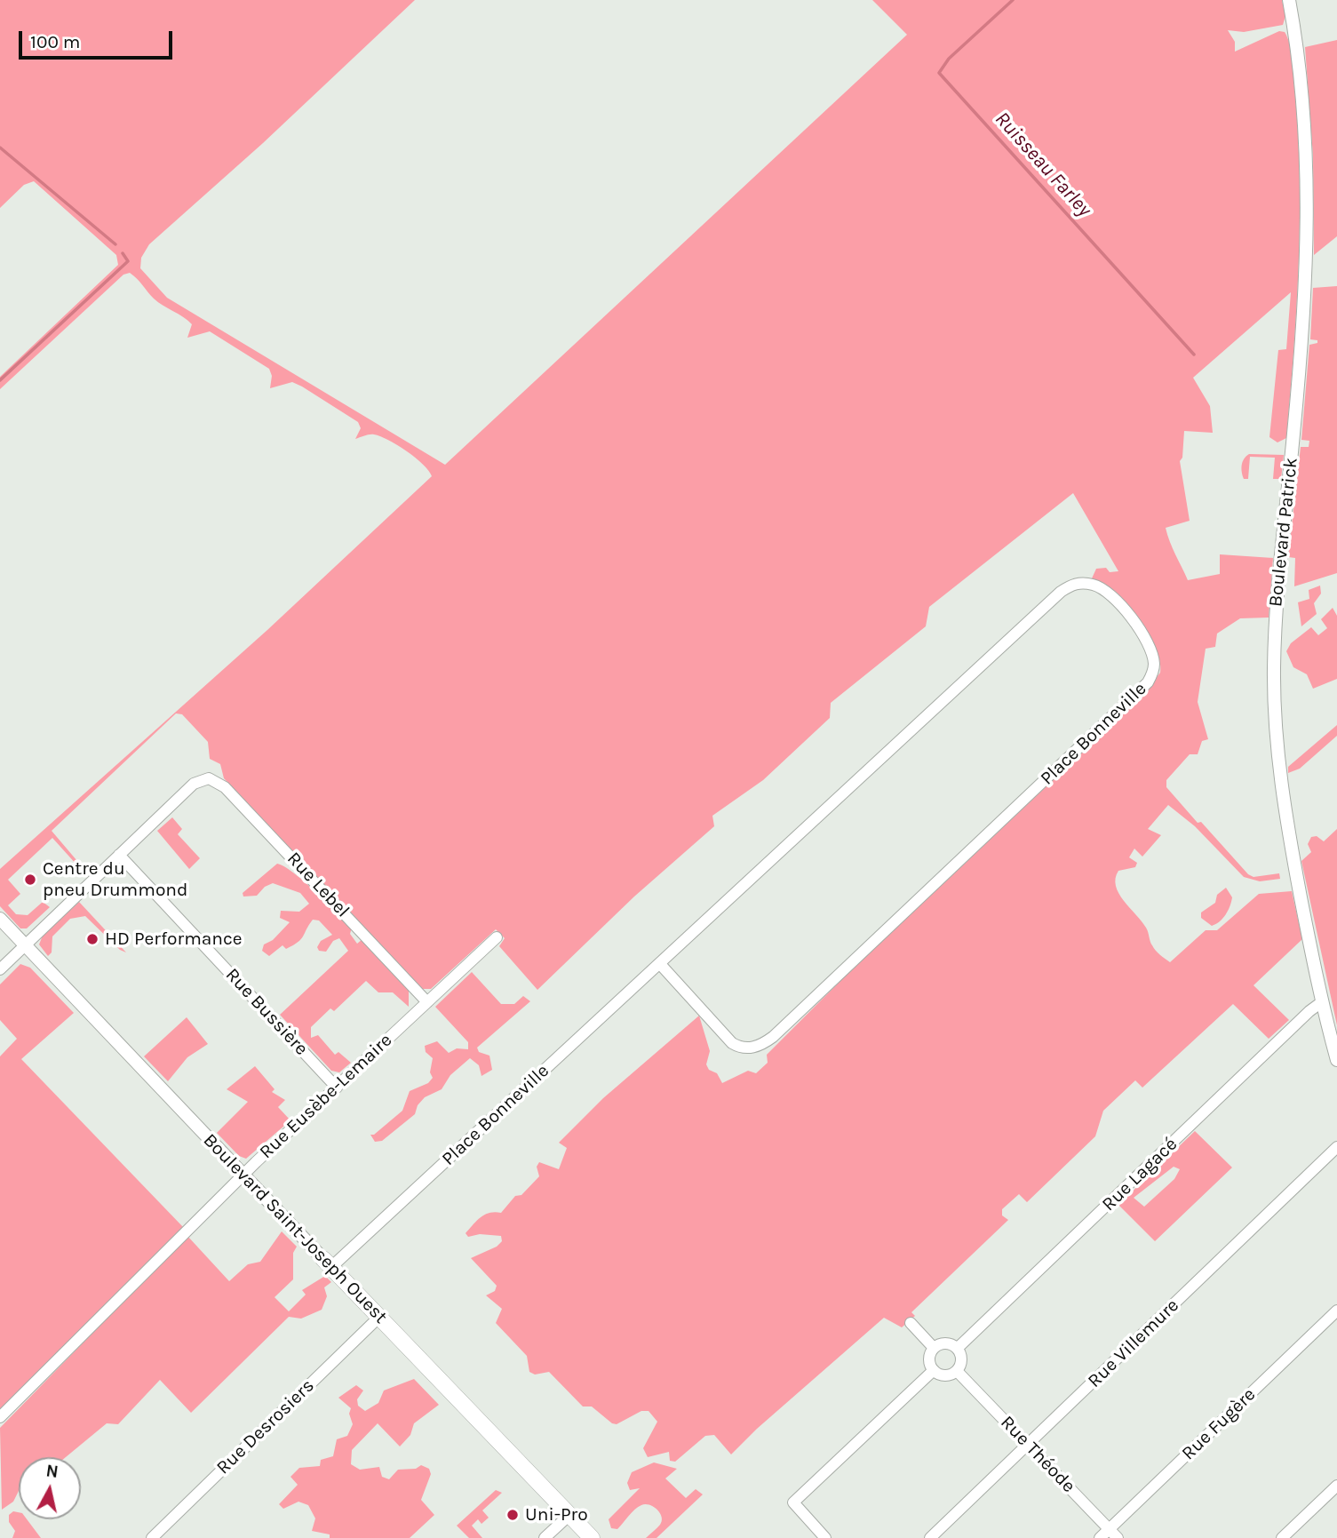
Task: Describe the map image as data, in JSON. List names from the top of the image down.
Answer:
{
  "streets": {
    "main road": ["Boulevard Saint-Joseph Ouest"],
    "street": [
      "Boulevard Patrick",
      "Place Bonneville",
      "Rue Lebel",
      "Rue Bussière",
      "Rue Eusèbe-Lemaire",
      "Rue Lagacé",
      "Rue Villemure",
      "Rue Fugère",
      "Rue Desrosiers",
      "Rue Théode"
    ]
  },
  "crossings": [
    ["Boulevard Patrick", "Rue Lagacé"],
    ["Place Bonneville", "Boulevard Saint-Joseph Ouest"],
    ["Rue Lebel", "Rue Bussière"],
    ["Rue Lebel", "Rue Eusèbe-Lemaire"],
    ["Rue Bussière", "Rue Eusèbe-Lemaire"],
    ["Rue Eusèbe-Lemaire", "Boulevard Saint-Joseph Ouest"],
    ["Rue Lagacé", "Rue Théode"],
    ["Boulevard Saint-Joseph Ouest", "Rue Desrosiers"],
    ["Rue Villemure", "Rue Théode"],
    ["Rue Fugère", "Rue Théode"]
  ],
  "water": ["Ruisseau Farley"],
  "places": ["Centre du pneu Drummond", "HD Performance", "Uni-Pro"],
  "scale_bar": "100 m",
  "north": "top"
}
